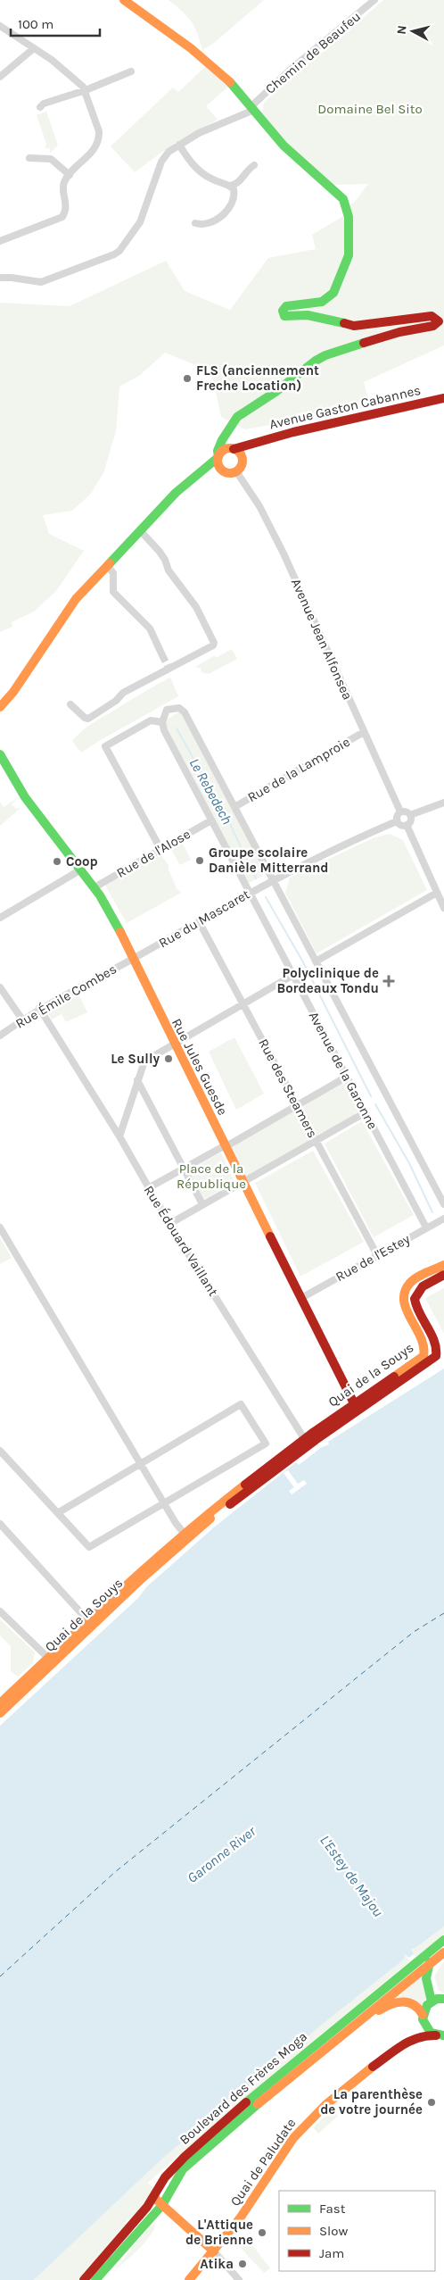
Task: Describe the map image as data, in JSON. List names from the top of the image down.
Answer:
{
  "streets": {
    "main road": [
      "Avenue Gaston Cabannes",
      "Rue Jules Guesde",
      "Quai de la Souys",
      "Boulevard des Frères Moga",
      "Quai de Paludate"
    ],
    "street": [
      "Chemin de Beaufeu",
      "Avenue Jean Alfonsea",
      "Rue de la Lamproie",
      "Rue de l'Alose",
      "Rue du Mascaret",
      "Rue Émile Combes",
      "Avenue de la Garonne",
      "Rue des Steamers",
      "Rue Édouard Vaillant",
      "Rue de l'Estey"
    ]
  },
  "crossings": [
    ["Avenue Gaston Cabannes", "Avenue Jean Alfonsea"],
    ["Avenue Jean Alfonsea", "Rue de la Lamproie"],
    ["Avenue Jean Alfonsea", "Rue du Mascaret"],
    ["Rue de la Lamproie", "Avenue de la Garonne"],
    ["Rue de l'Alose", "Rue Jules Guesde"],
    ["Rue de l'Alose", "Avenue de la Garonne"],
    ["Rue du Mascaret", "Rue Émile Combes"],
    ["Rue du Mascaret", "Rue Jules Guesde"],
    ["Rue du Mascaret", "Avenue de la Garonne"],
    ["Rue du Mascaret", "Rue des Steamers"],
    ["Rue Émile Combes", "Rue Jules Guesde"],
    ["Rue Émile Combes", "Rue Édouard Vaillant"],
    ["Rue Jules Guesde", "Rue de l'Estey"],
    ["Rue Jules Guesde", "Quai de la Souys"],
    ["Avenue de la Garonne", "Rue de l'Estey"],
    ["Rue des Steamers", "Rue de l'Estey"],
    ["Rue Édouard Vaillant", "Quai de la Souys"]
  ],
  "water": ["Le Rebedech", "Garonne River", "L'Estey de Majou"],
  "parks": ["Domaine Bel Sito", "Place de la République"],
  "places": {
    "other": [
      "FLS (anciennement Freche Location)",
      "Groupe scolaire Danièle Mitterrand",
      "Coop",
      "Le Sully",
      "La parenthèse de votre journée",
      "L'Attique de Brienne",
      "Atika"
    ],
    "health": ["Polyclinique de Bordeaux Tondu"]
  },
  "legend": ["Fast", "Slow", "Jam"],
  "scale_bar": "100 m",
  "north": "left"
}
